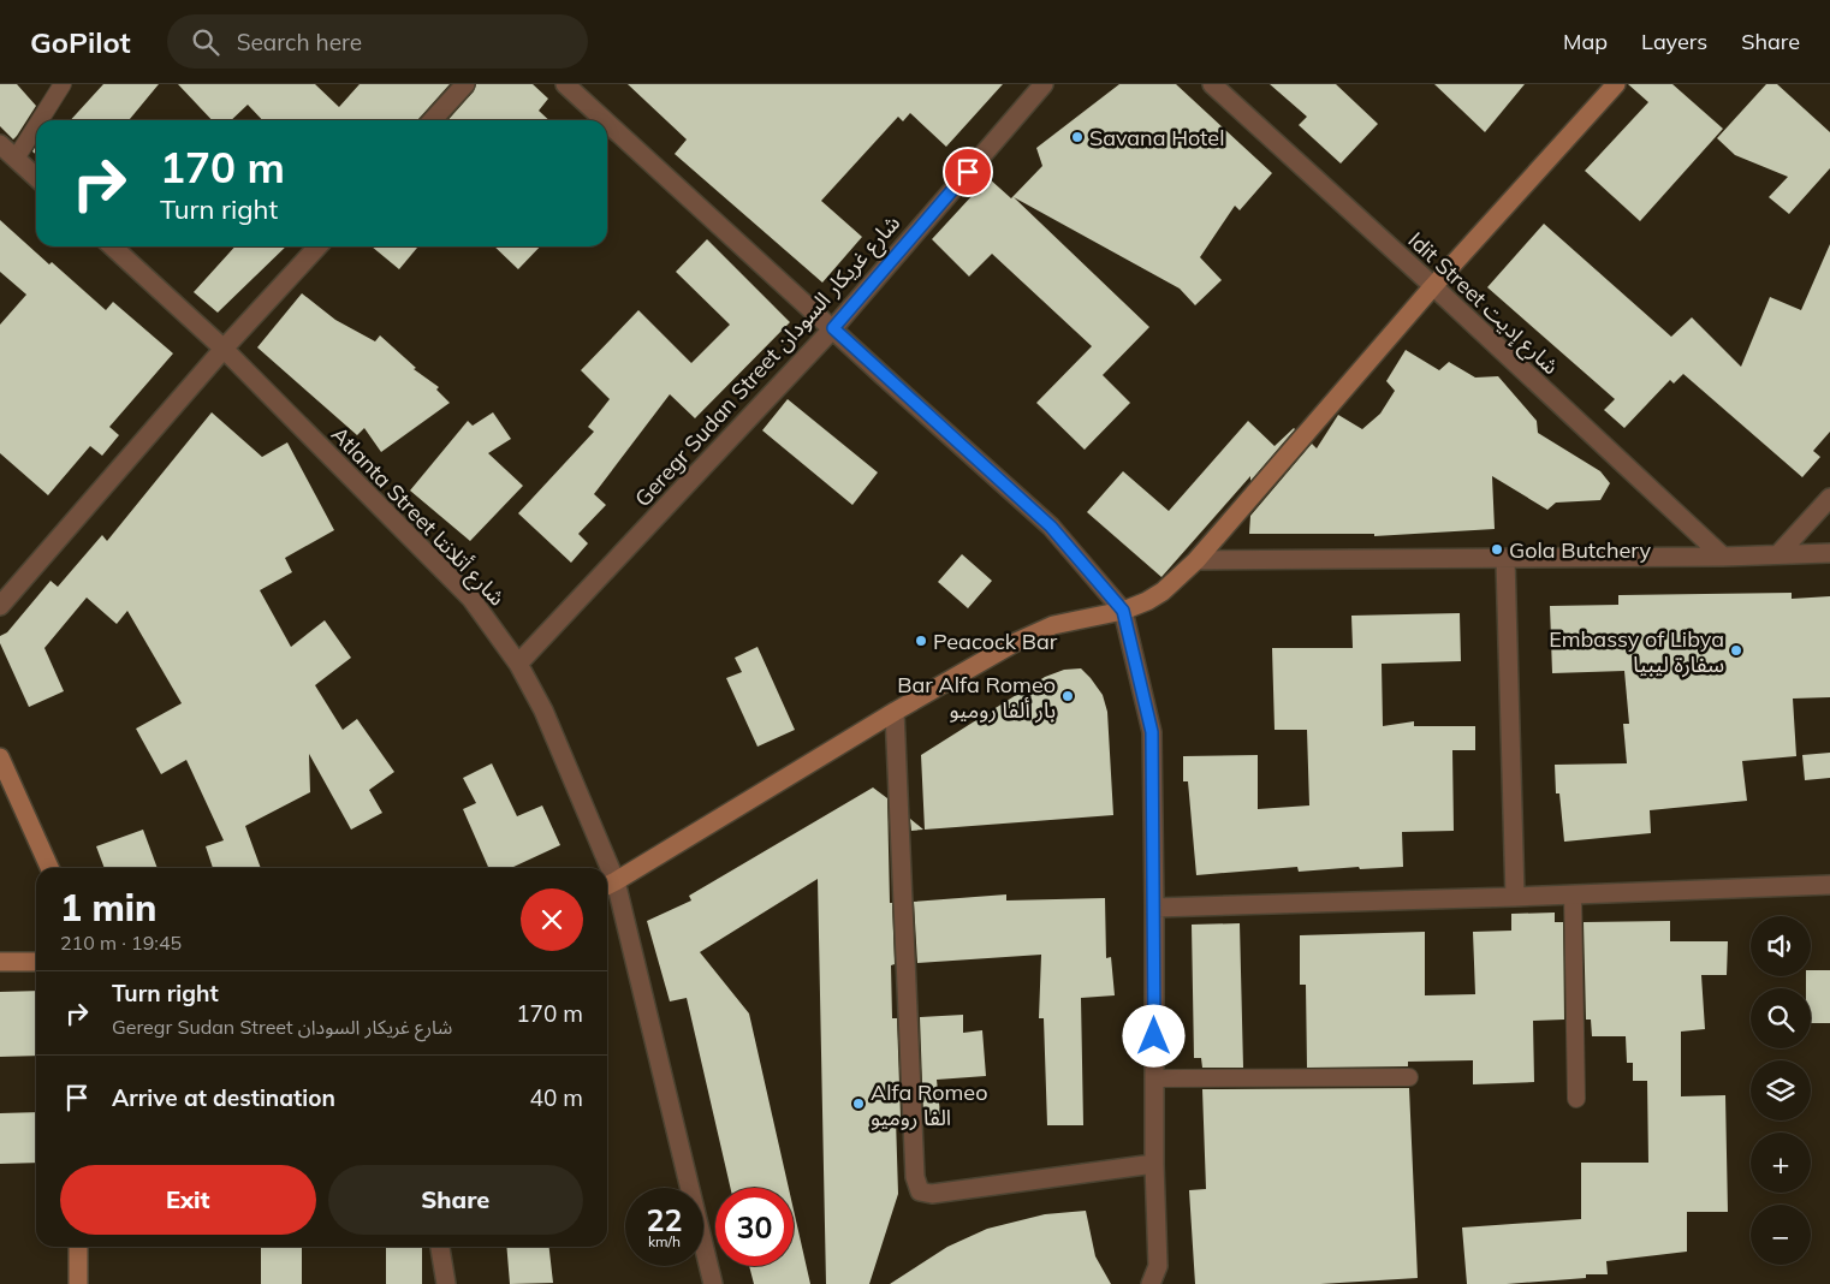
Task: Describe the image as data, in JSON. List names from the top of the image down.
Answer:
{
  "streets": {
    "street": ["Idit Street شارع إديت", "Geregr Sudan Street شارع غريكار السودان", "Atlanta Street شارع أتلانتا"]
  },
  "crossings": [
    ["Geregr Sudan Street شارع غريكار السودان", "Atlanta Street شارع أتلانتا"]
  ],
  "places": [
    "Savana Hotel",
    "Gola Butchery",
    "Peacock Bar",
    "Embassy of Libya سفارة ليبيا",
    "Bar Alfa Romeo بار ألفا روميو",
    "Alfa Romeo الفا روميو"
  ],
  "page": {
    "header": "GoPilot",
    "search": "Search here",
    "nav": ["Map", "Layers", "Share"],
    "turn": ["170 m", "Turn right"],
    "heading": ["1 min", "210 m · 19:45"],
    "map_buttons": ["+", "−"],
    "list": [
      {
        "name": "Turn right",
        "note": "Geregr Sudan Street شارع غريكار السودان",
        "value": "170 m"
      },
      {
        "name": "Arrive at destination",
        "value": "40 m"
      }
    ],
    "buttons": ["Exit", "Share"],
    "speed": "22 km/h",
    "limit": "30"
  }
}
